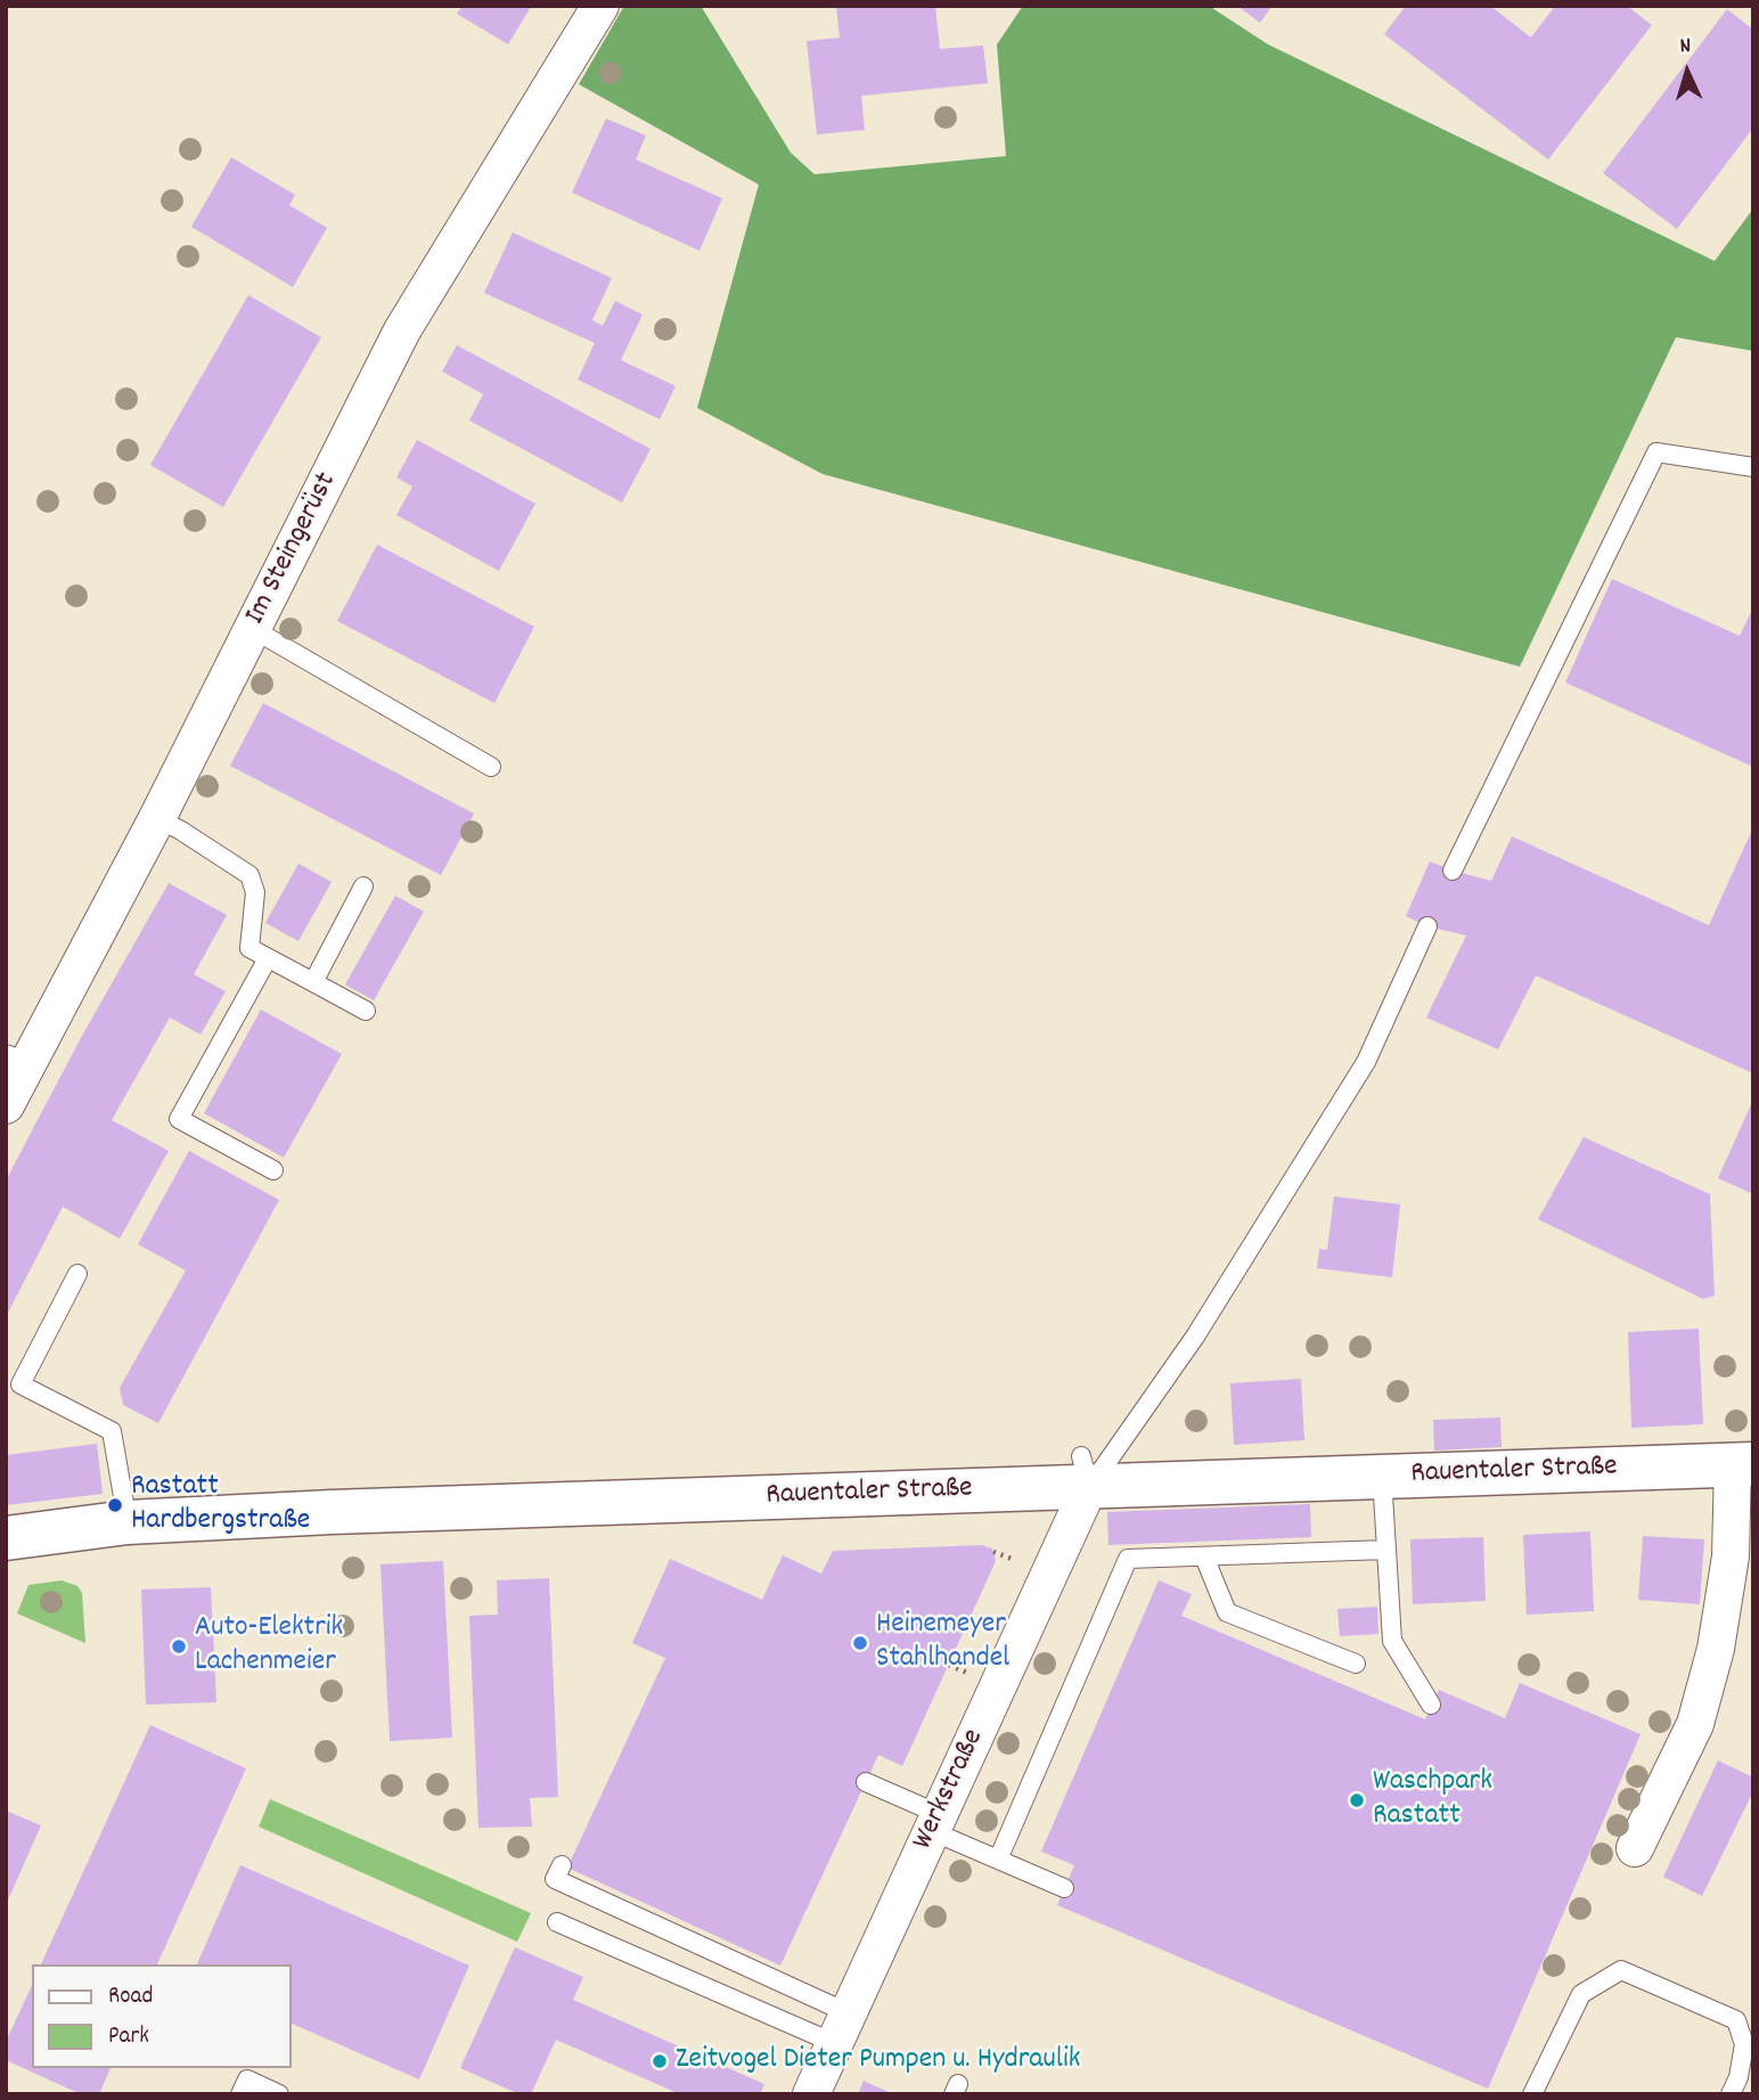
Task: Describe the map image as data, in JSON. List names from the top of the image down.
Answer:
{
  "streets": {
    "street": ["Im Steingerüst", "Rauentaler Straße", "Werkstraße"]
  },
  "crossings": [
    ["Rauentaler Straße", "Werkstraße"]
  ],
  "places": [
    "Rastatt Hardbergstraße",
    "Heinemeyer Stahlhandel",
    "Auto-Elektrik Lachenmeier",
    "Waschpark Rastatt",
    "Zeitvogel Dieter Pumpen u. Hydraulik"
  ],
  "legend": ["Road", "Park"],
  "north": "top"
}
